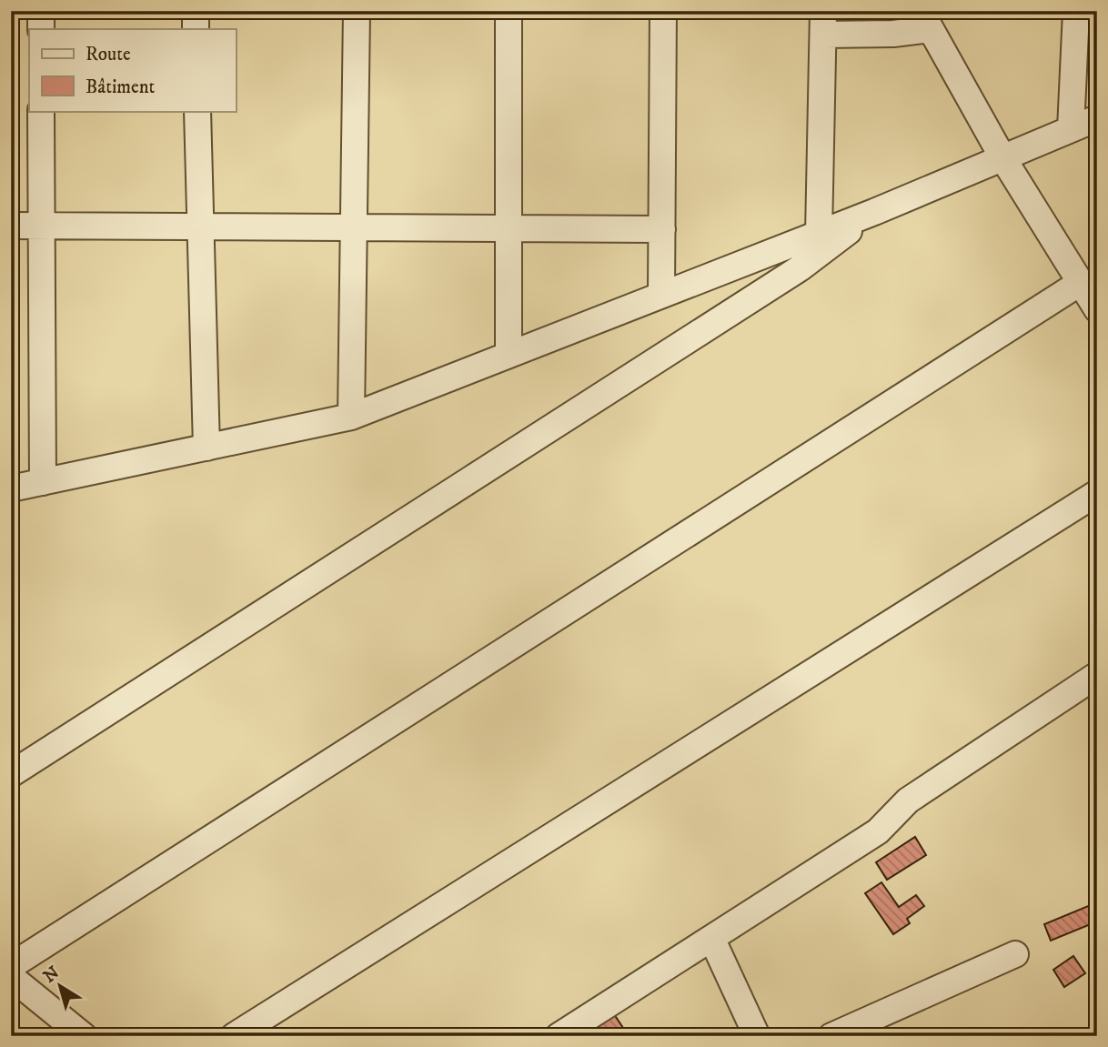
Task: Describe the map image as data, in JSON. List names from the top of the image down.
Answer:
{
  "legend": ["Route", "Bâtiment"],
  "north": "top left"
}
